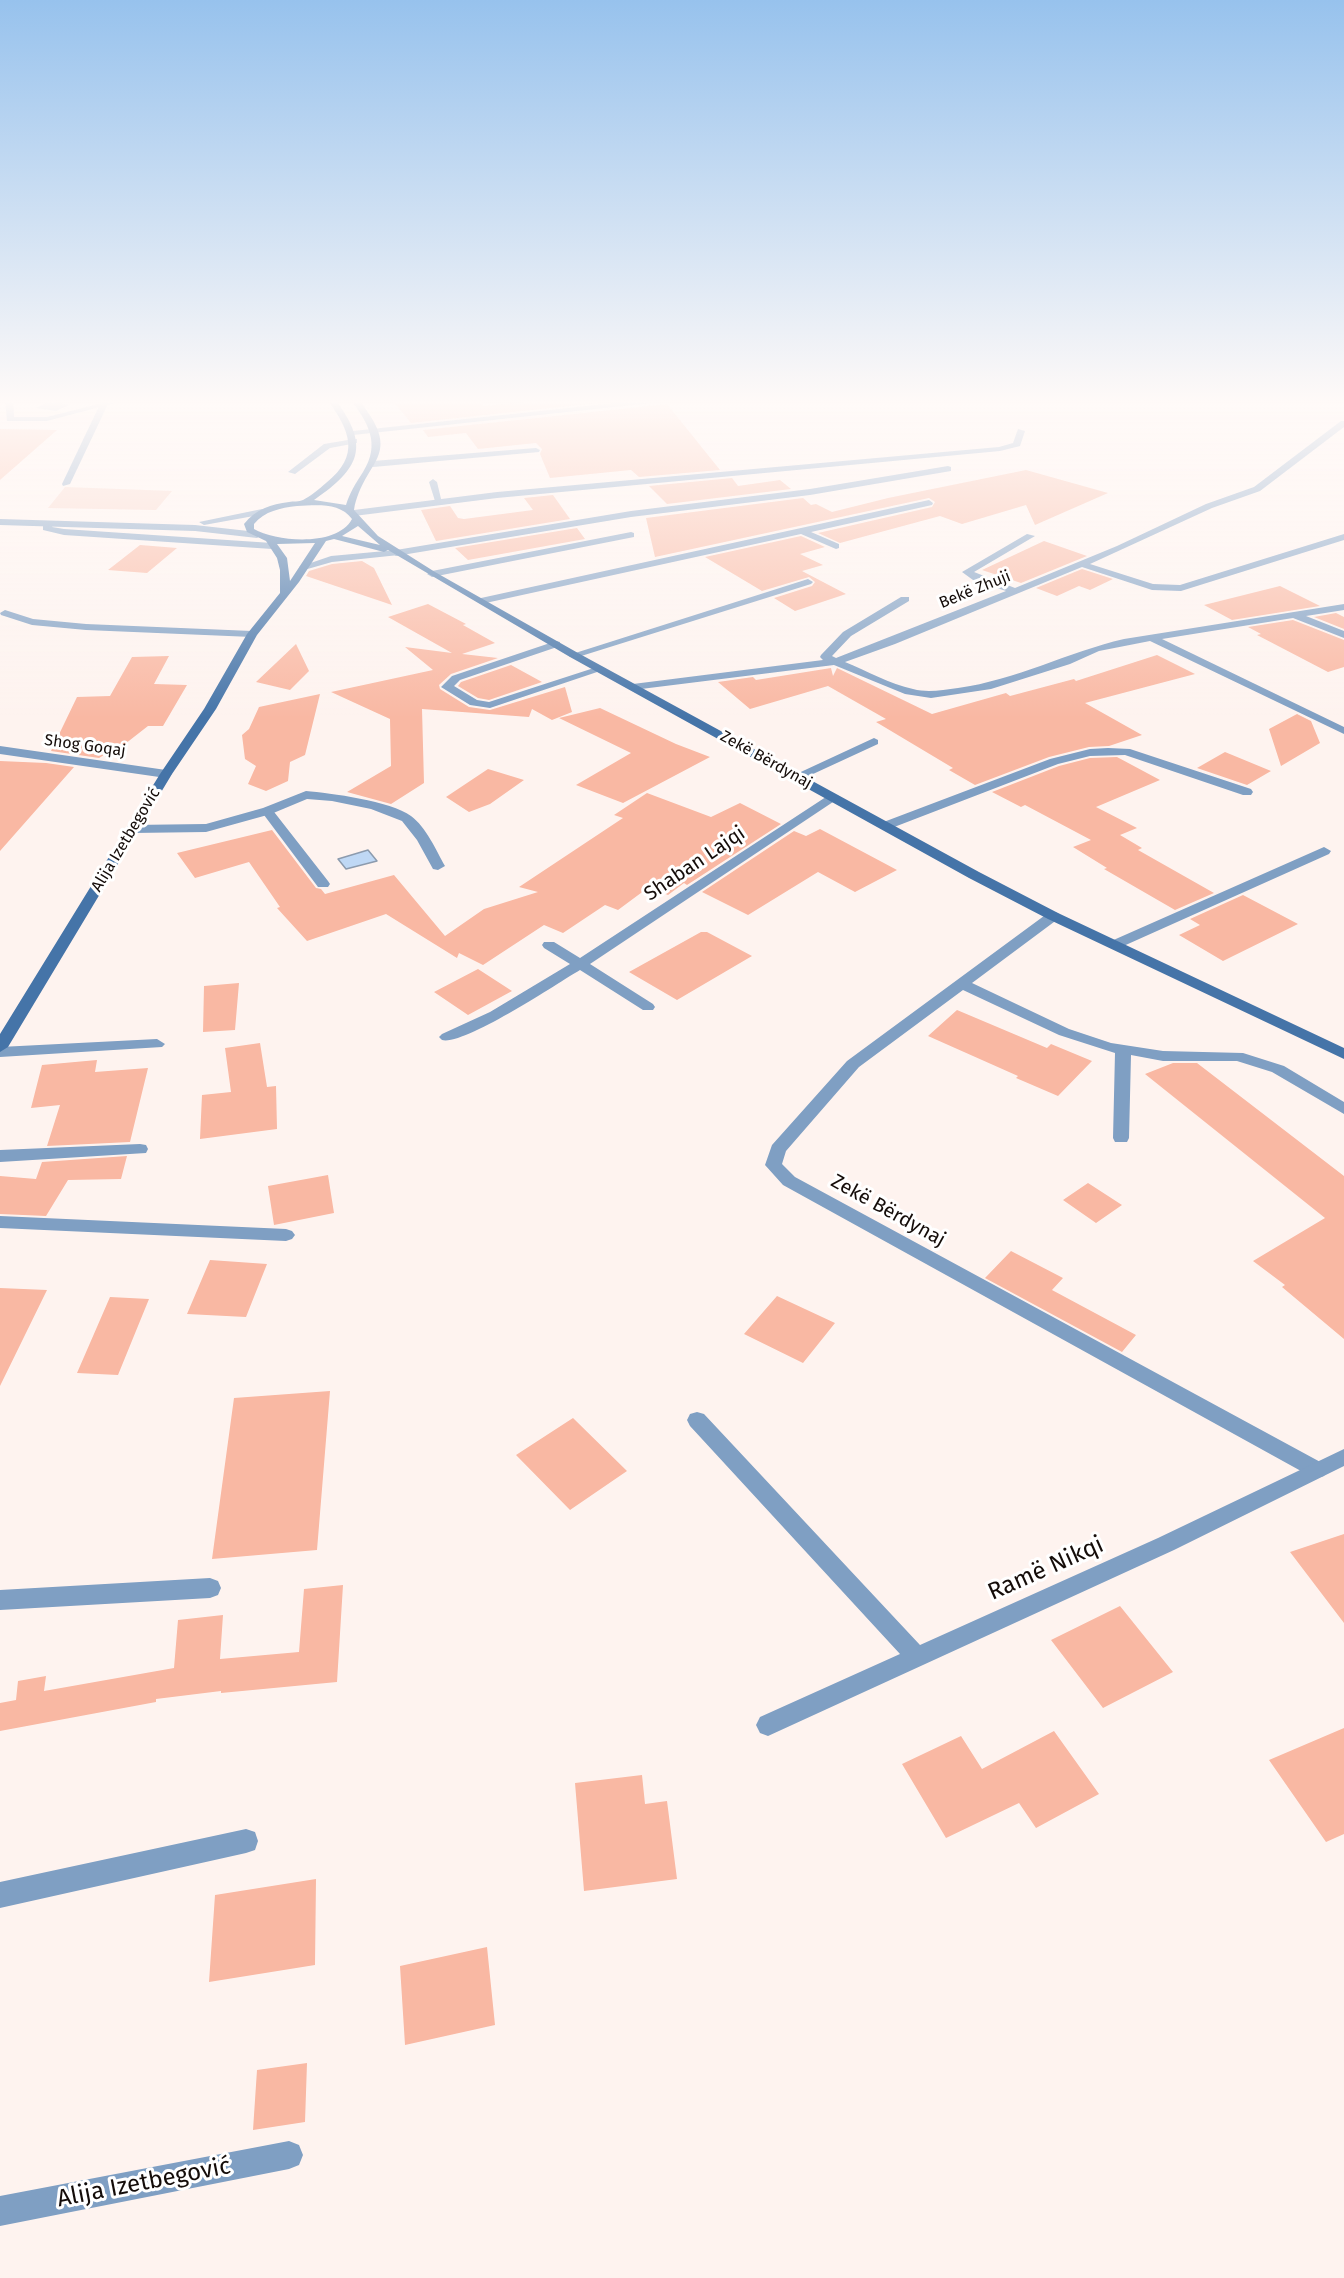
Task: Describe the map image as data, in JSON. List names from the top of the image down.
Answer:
{
  "streets": {
    "main road": ["Zekë Bërdynaj", "Alija Izetbegović"],
    "street": [
      "Bekë Zhuji",
      "Shog Goqaj",
      "Shaban Lajqi",
      "Ramë Nikqi"
    ]
  },
  "crossings": [
    ["Bekë Zhuji", "Zekë Bërdynaj"],
    ["Shog Goqaj", "Alija Izetbegović"],
    ["Zekë Bërdynaj", "Alija Izetbegović"],
    ["Zekë Bërdynaj", "Shaban Lajqi"],
    ["Zekë Bërdynaj", "Ramë Nikqi"]
  ]
}
